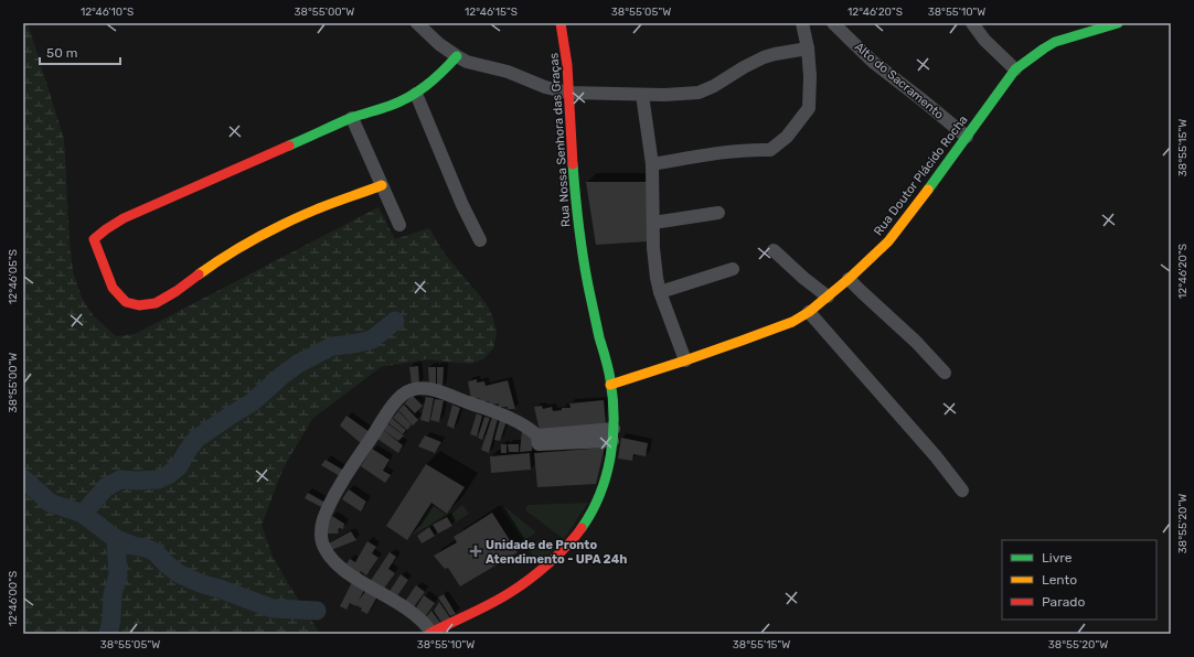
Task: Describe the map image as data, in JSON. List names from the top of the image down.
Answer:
{
  "streets": {
    "street": ["Alto do Sacramento", "Rua Nossa Senhora das Graças", "Rua Doutor Plácido Rocha"]
  },
  "crossings": [
    ["Alto do Sacramento", "Rua Doutor Plácido Rocha"],
    ["Rua Nossa Senhora das Graças", "Rua Doutor Plácido Rocha"]
  ],
  "places": {
    "health": ["Unidade de Pronto Atendimento - UPA 24h"]
  },
  "legend": ["Livre", "Lento", "Parado"],
  "scale_bar": "50 m",
  "coordinates": [
    "12°46'10\"S",
    "38°55'00\"W",
    "12°46'15\"S",
    "38°55'05\"W",
    "12°46'20\"S",
    "38°55'10\"W",
    "38°55'15\"W",
    "12°46'05\"S",
    "38°55'20\"W",
    "12°46'00\"S"
  ]
}
